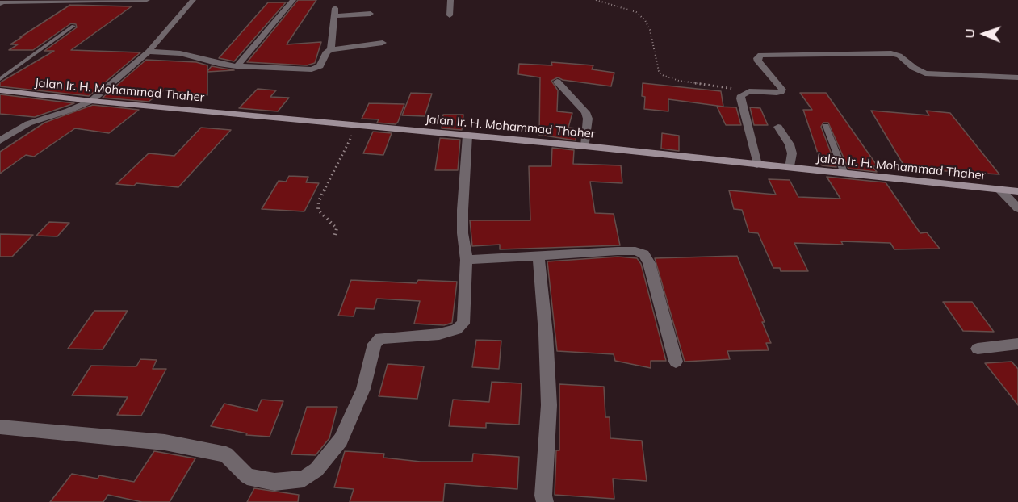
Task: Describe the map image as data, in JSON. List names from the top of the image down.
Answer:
{
  "streets": {
    "main road": ["Jalan Ir. H. Mohammad Thaher"]
  },
  "north": "left"
}
